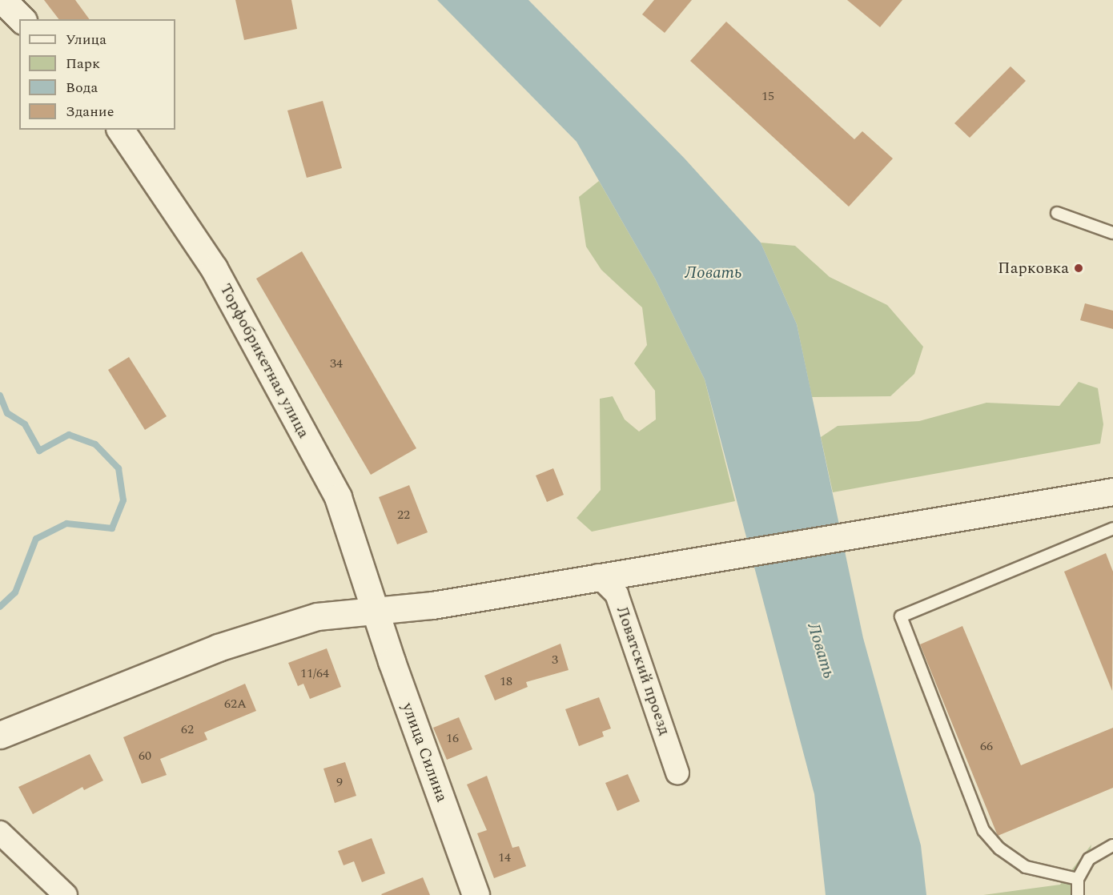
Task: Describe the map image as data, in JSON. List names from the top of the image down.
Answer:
{
  "streets": {
    "main road": ["Торфобрикетная улица", "улица Силина"],
    "street": ["Ловатский проезд"]
  },
  "crossings": [
    ["Торфобрикетная улица", "улица Силина"]
  ],
  "water": ["Ловать"],
  "places": ["Парковка"],
  "house_numbers": [
    "15",
    "34",
    "22",
    "3",
    "11/64",
    "18",
    "62А",
    "62",
    "16",
    "66",
    "60",
    "9",
    "14"
  ],
  "legend": [
    "Улица",
    "Парк",
    "Вода",
    "Здание"
  ]
}
